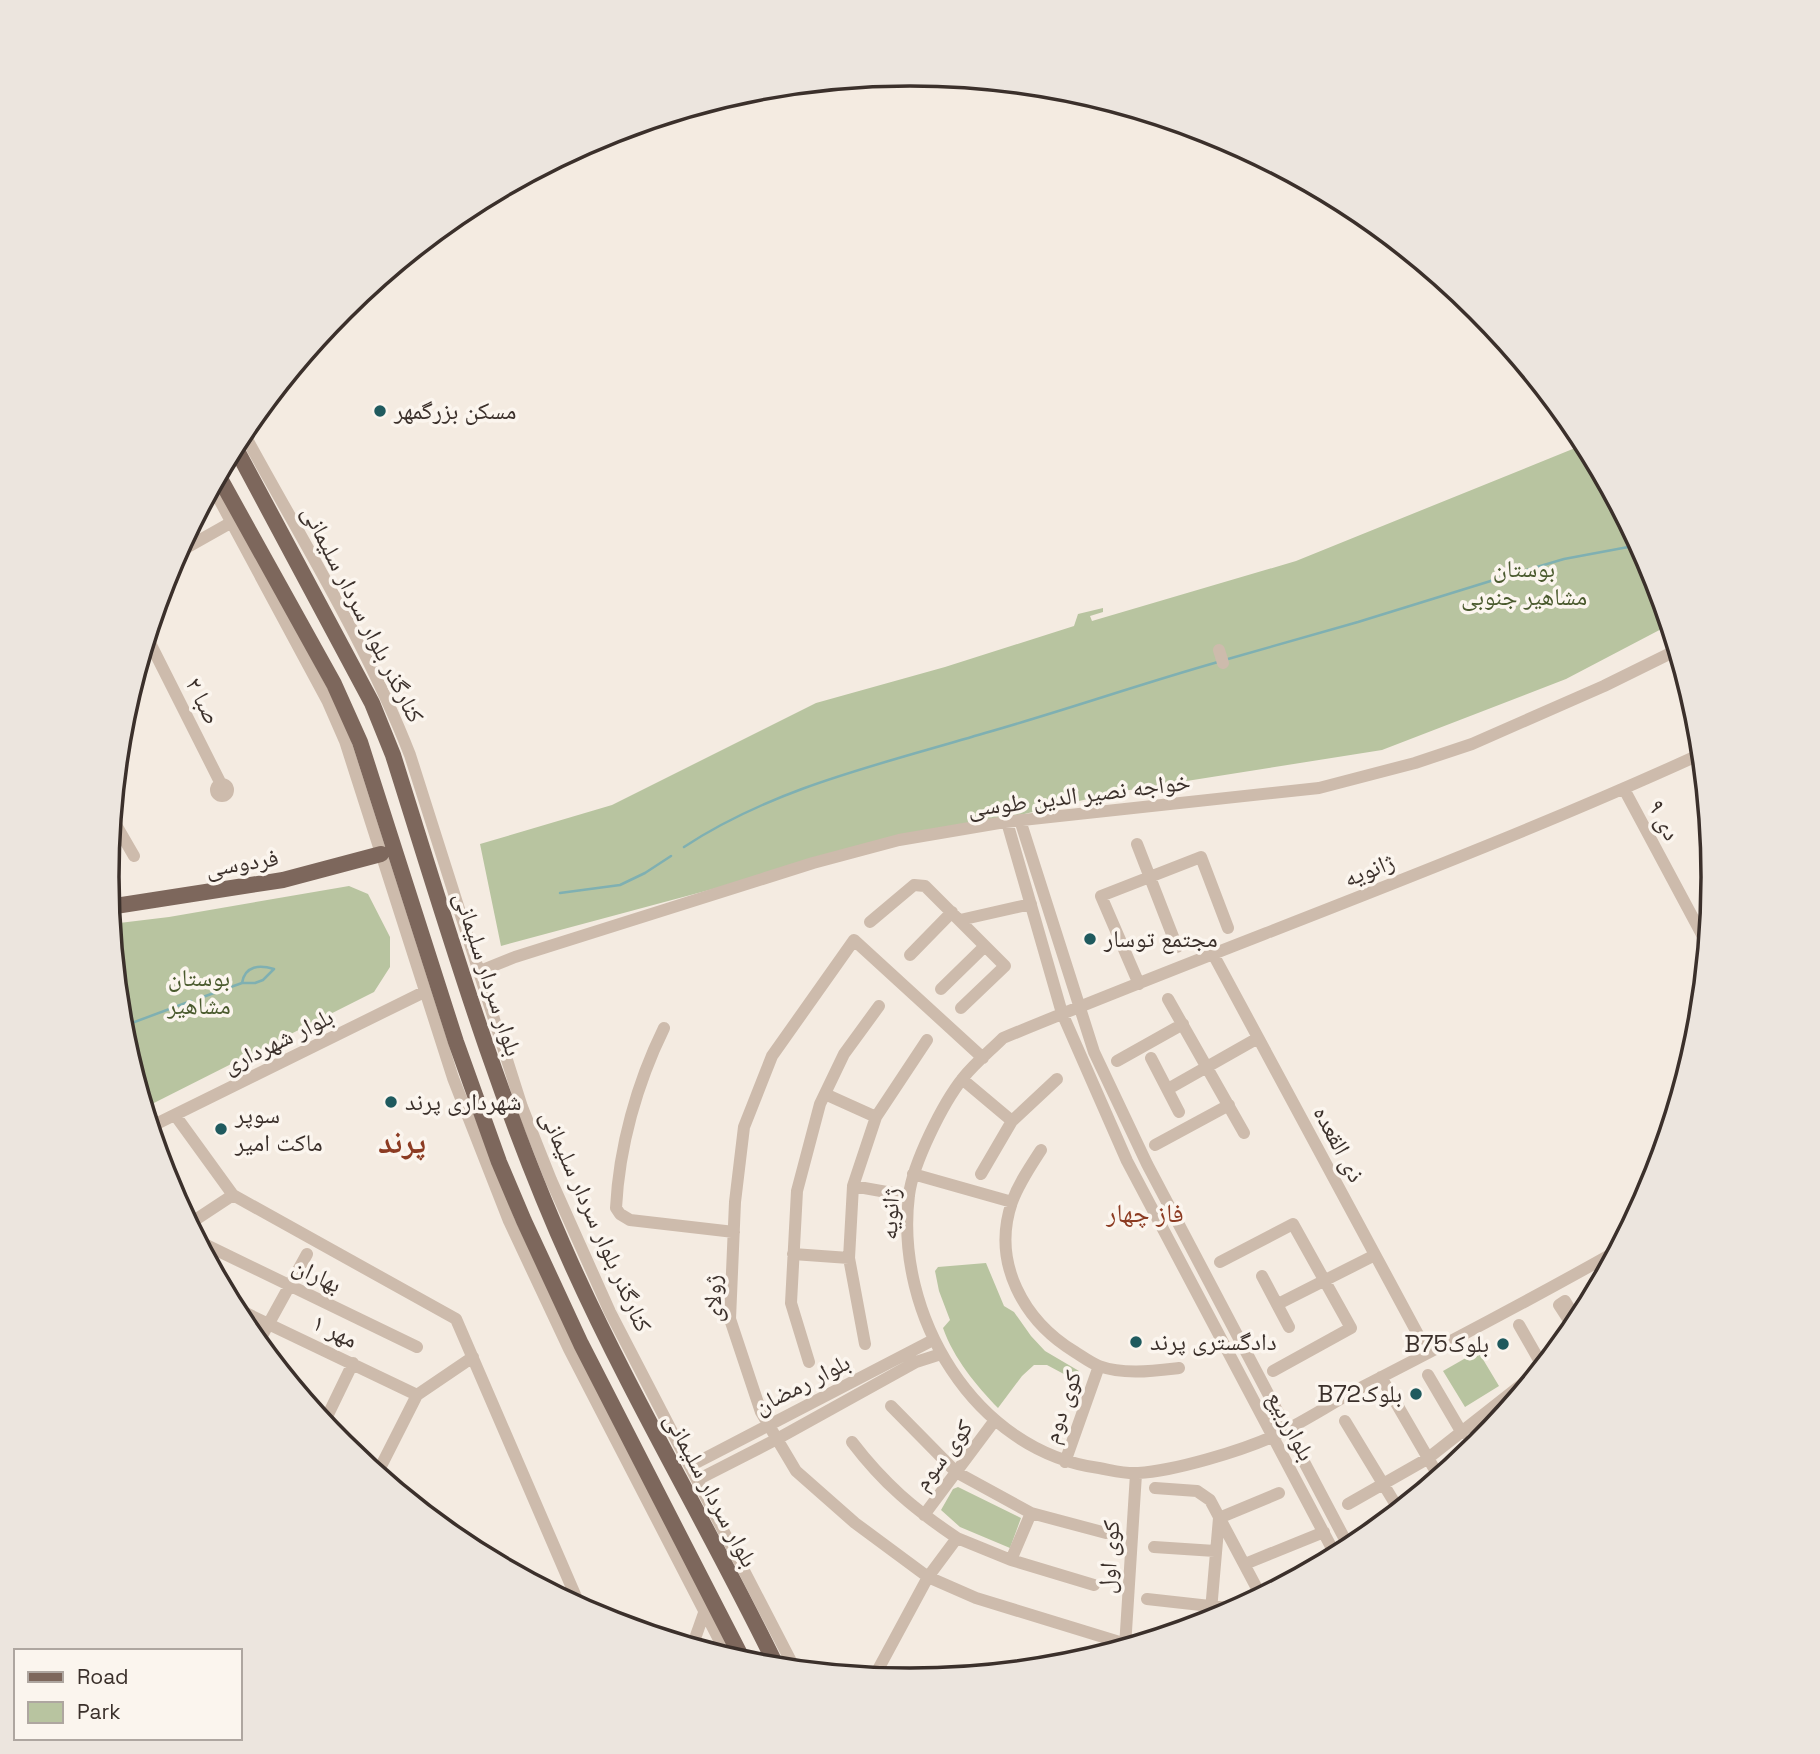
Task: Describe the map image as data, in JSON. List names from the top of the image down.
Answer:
{
  "streets": {
    "main road": ["فردوسی", "بلوار سردار سلیمانی"],
    "street": [
      "کنارگذر بلوار سردار سلیمانی",
      "صبا ۲",
      "خواجه نصیر الدین طوسی",
      "۹ دی",
      "ژانویه",
      "بلوار شهرداری",
      "ذی القعده",
      "بهاران",
      "ژولای",
      "مهر ۱",
      "بلوار رمضان",
      "کوی دوم",
      "بلوارربیع",
      "کوی سوم",
      "کوی اول"
    ]
  },
  "crossings": [
    ["کنارگذر بلوار سردار سلیمانی", "خواجه نصیر الدین طوسی"],
    ["کنارگذر بلوار سردار سلیمانی", "بلوار رمضان"],
    ["خواجه نصیر الدین طوسی", "بلوارربیع"],
    ["۹ دی", "ژانویه"],
    ["ژانویه", "ذی القعده"],
    ["ژانویه", "ژولای"],
    ["ژانویه", "بلوار رمضان"],
    ["ژانویه", "کوی دوم"],
    ["ژانویه", "بلوارربیع"],
    ["ژانویه", "کوی سوم"],
    ["ژانویه", "کوی اول"],
    ["ژولای", "بلوار رمضان"]
  ],
  "districts": ["پرند", "فاز چهار"],
  "parks": ["بوستان مشاهیر جنوبی", "بوستان مشاهیر"],
  "places": [
    "مسکن بزرگمهر",
    "مجتمع توسار",
    "شهرداری پرند",
    "سوپر ماکت امیر",
    "دادگستری پرند",
    "B75بلوک",
    "B72بلوک"
  ],
  "legend": ["Road", "Park"]
}
